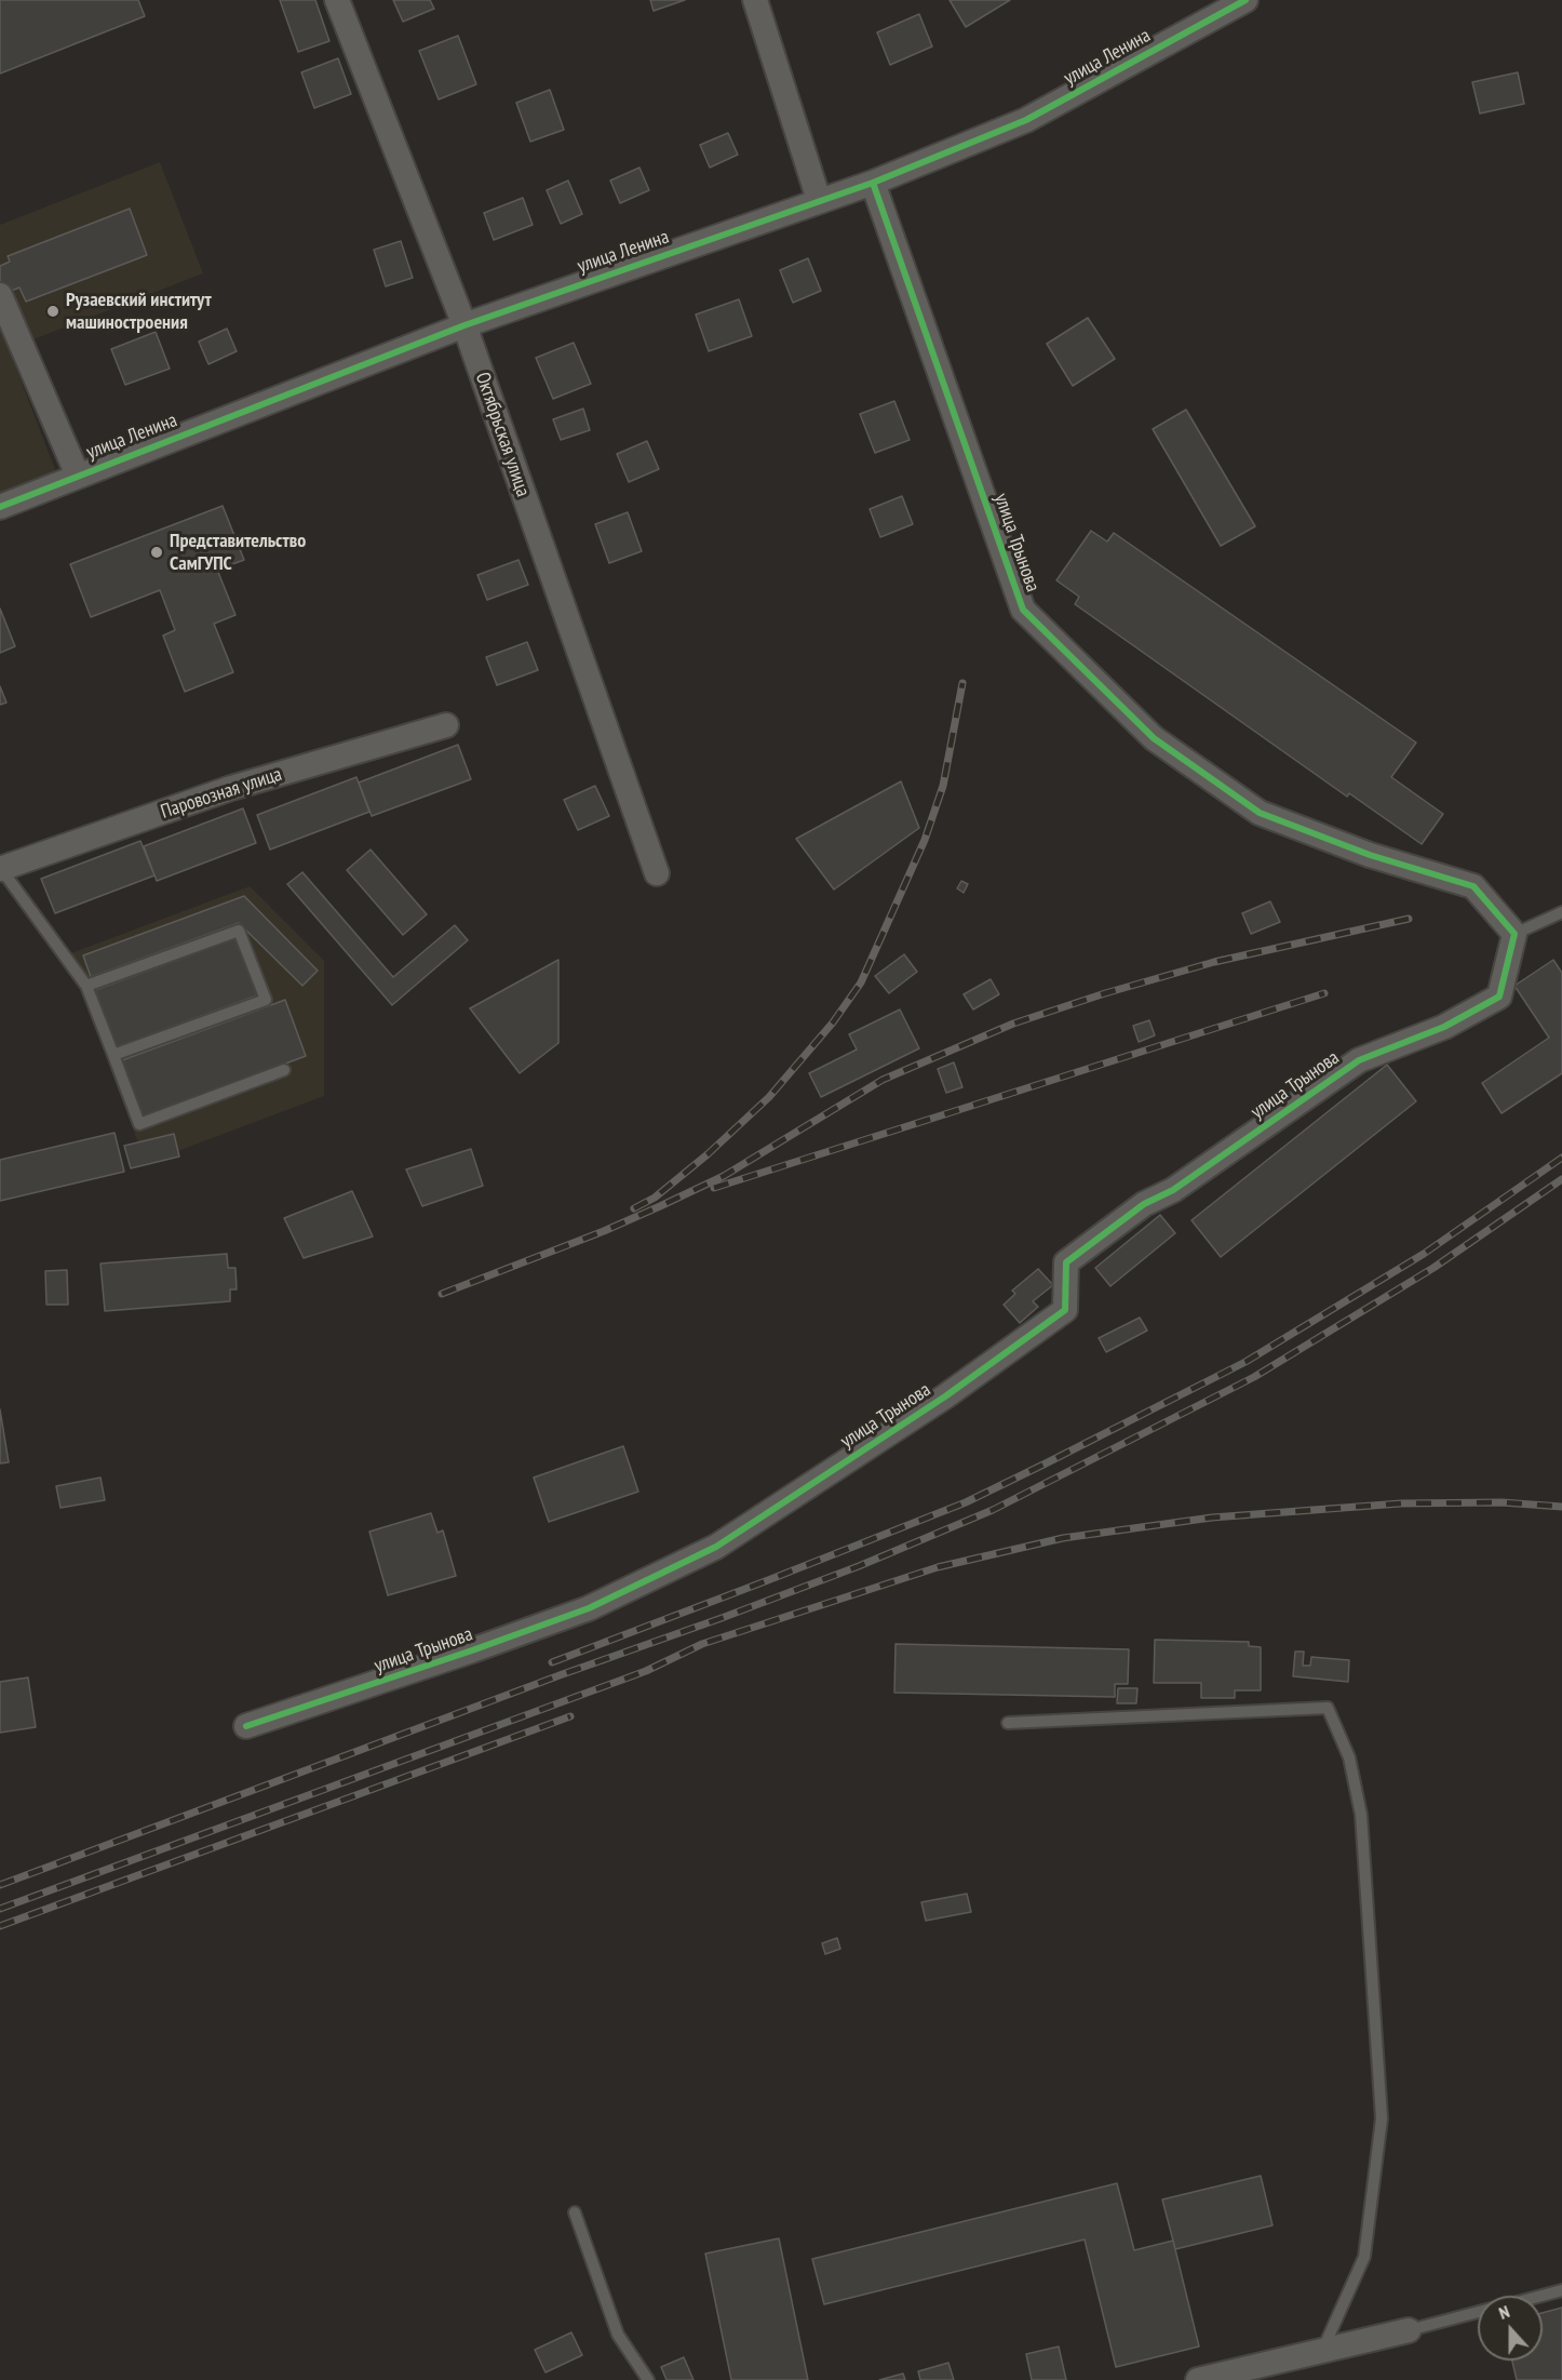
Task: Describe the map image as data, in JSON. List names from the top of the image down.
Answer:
{
  "streets": {
    "street": [
      "улица Ленина",
      "Октябрьская улица",
      "улица Трынова",
      "Паровозная улица"
    ]
  },
  "crossings": [
    ["улица Ленина", "Октябрьская улица"],
    ["улица Ленина", "улица Трынова"]
  ],
  "places": ["Рузаевский институт машиностроения", "Представительство СамГУПС"],
  "north": "top"
}
